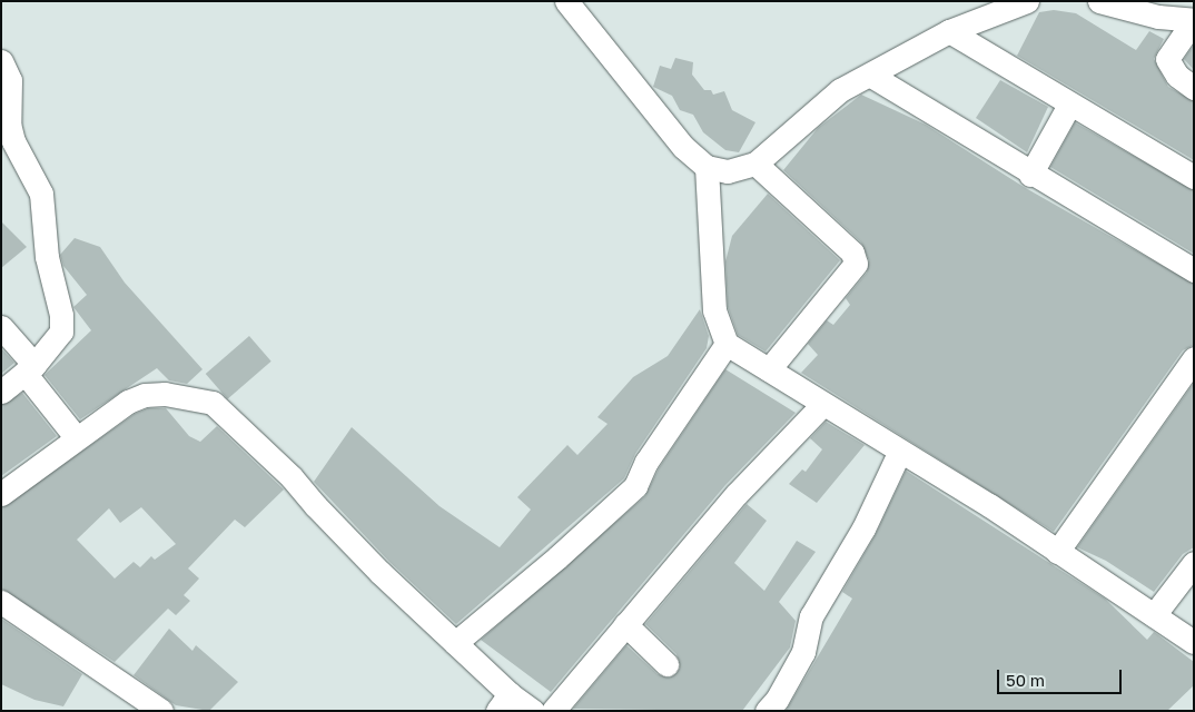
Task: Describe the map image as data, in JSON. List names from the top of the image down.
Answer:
{
  "scale_bar": "50 m"
}
